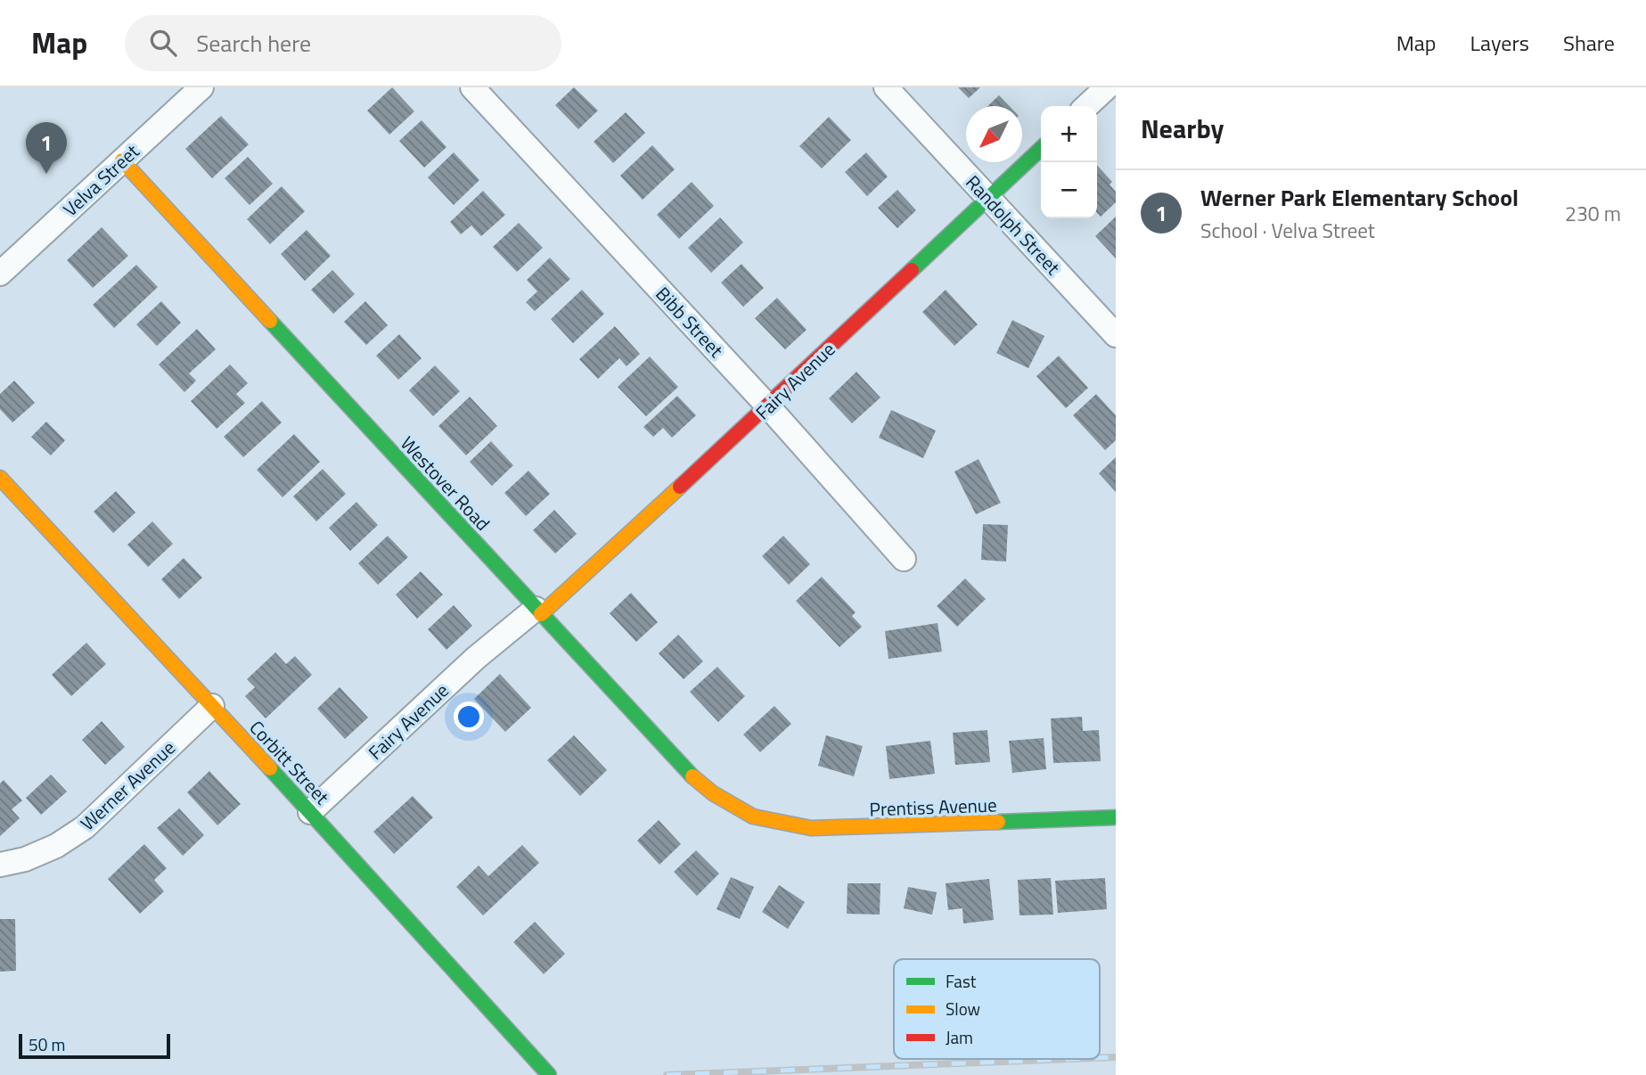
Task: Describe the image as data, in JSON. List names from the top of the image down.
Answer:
{
  "streets": {
    "street": [
      "Velva Street",
      "Randolph Street",
      "Bibb Street",
      "Fairy Avenue",
      "Westover Road",
      "Corbitt Street",
      "Werner Avenue",
      "Prentiss Avenue"
    ]
  },
  "crossings": [
    ["Velva Street", "Westover Road"],
    ["Randolph Street", "Fairy Avenue"],
    ["Bibb Street", "Fairy Avenue"],
    ["Fairy Avenue", "Westover Road"],
    ["Fairy Avenue", "Corbitt Street"],
    ["Westover Road", "Prentiss Avenue"],
    ["Corbitt Street", "Werner Avenue"]
  ],
  "legend": ["Fast", "Slow", "Jam"],
  "scale_bar": "50 m",
  "north": "bottom left",
  "page": {
    "header": "Map",
    "search": "Search here",
    "nav": ["Map", "Layers", "Share"],
    "heading": "Nearby",
    "map_buttons": ["+", "−"],
    "pins": "1",
    "list": [
      {
        "mark": "1",
        "name": "Werner Park Elementary School",
        "note": "School · Velva Street",
        "value": "230 m"
      }
    ],
    "scale": "50 m"
  }
}
